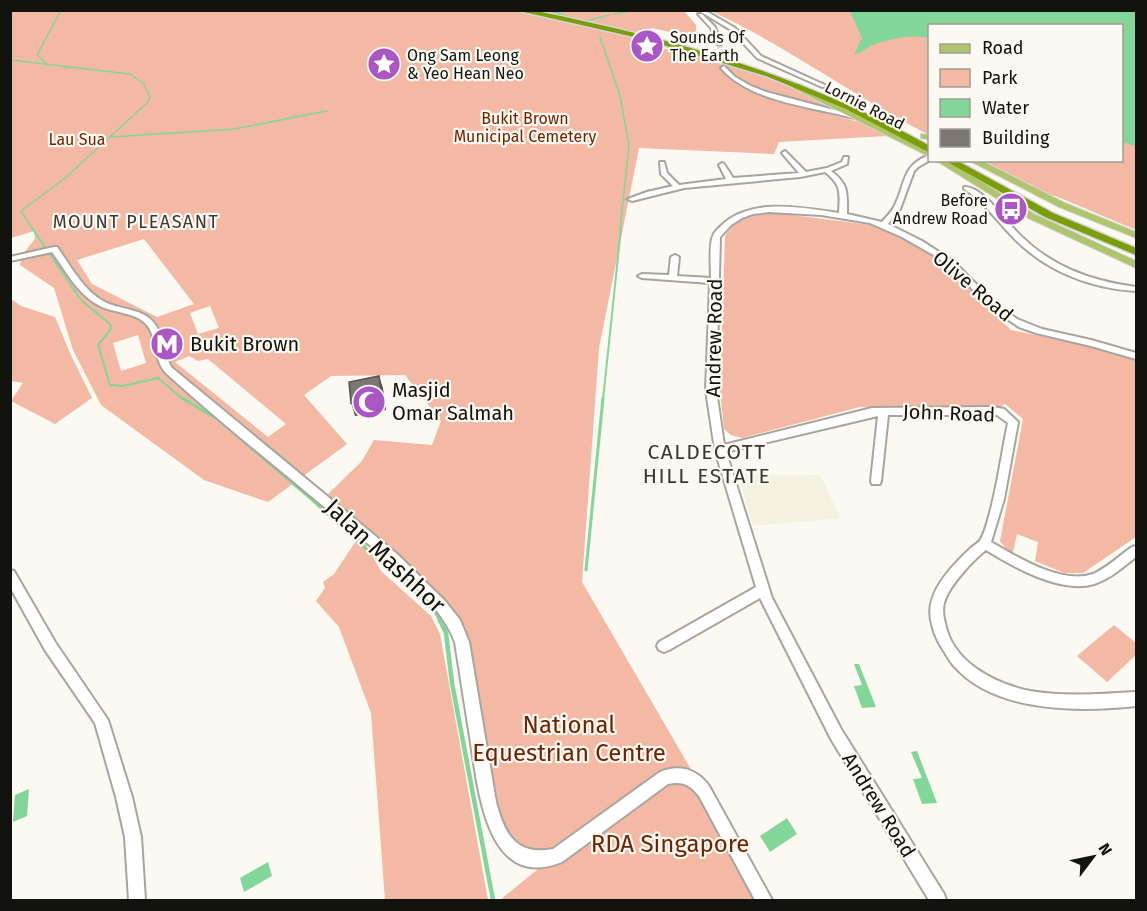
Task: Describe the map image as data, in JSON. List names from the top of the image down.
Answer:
{
  "streets": {
    "highway": ["Lornie Road"],
    "street": [
      "Olive Road",
      "Andrew Road",
      "John Road",
      "Jalan Mashhor"
    ]
  },
  "crossings": [
    ["Olive Road", "Andrew Road"],
    ["Andrew Road", "John Road"]
  ],
  "districts": ["MOUNT PLEASANT", "CALDECOTT HILL ESTATE"],
  "parks": [
    "Bukit Brown Municipal Cemetery",
    "Lau Sua",
    "National Equestrian Centre",
    "RDA Singapore"
  ],
  "places": {
    "place": ["Sounds Of The Earth", "Ong Sam Leong & Yeo Hean Neo"],
    "bus stop": ["Before Andrew Road"],
    "metro station": ["Bukit Brown"],
    "mosque": ["Masjid Omar Salmah"]
  },
  "legend": [
    "Road",
    "Park",
    "Water",
    "Building"
  ],
  "north": "top right"
}
